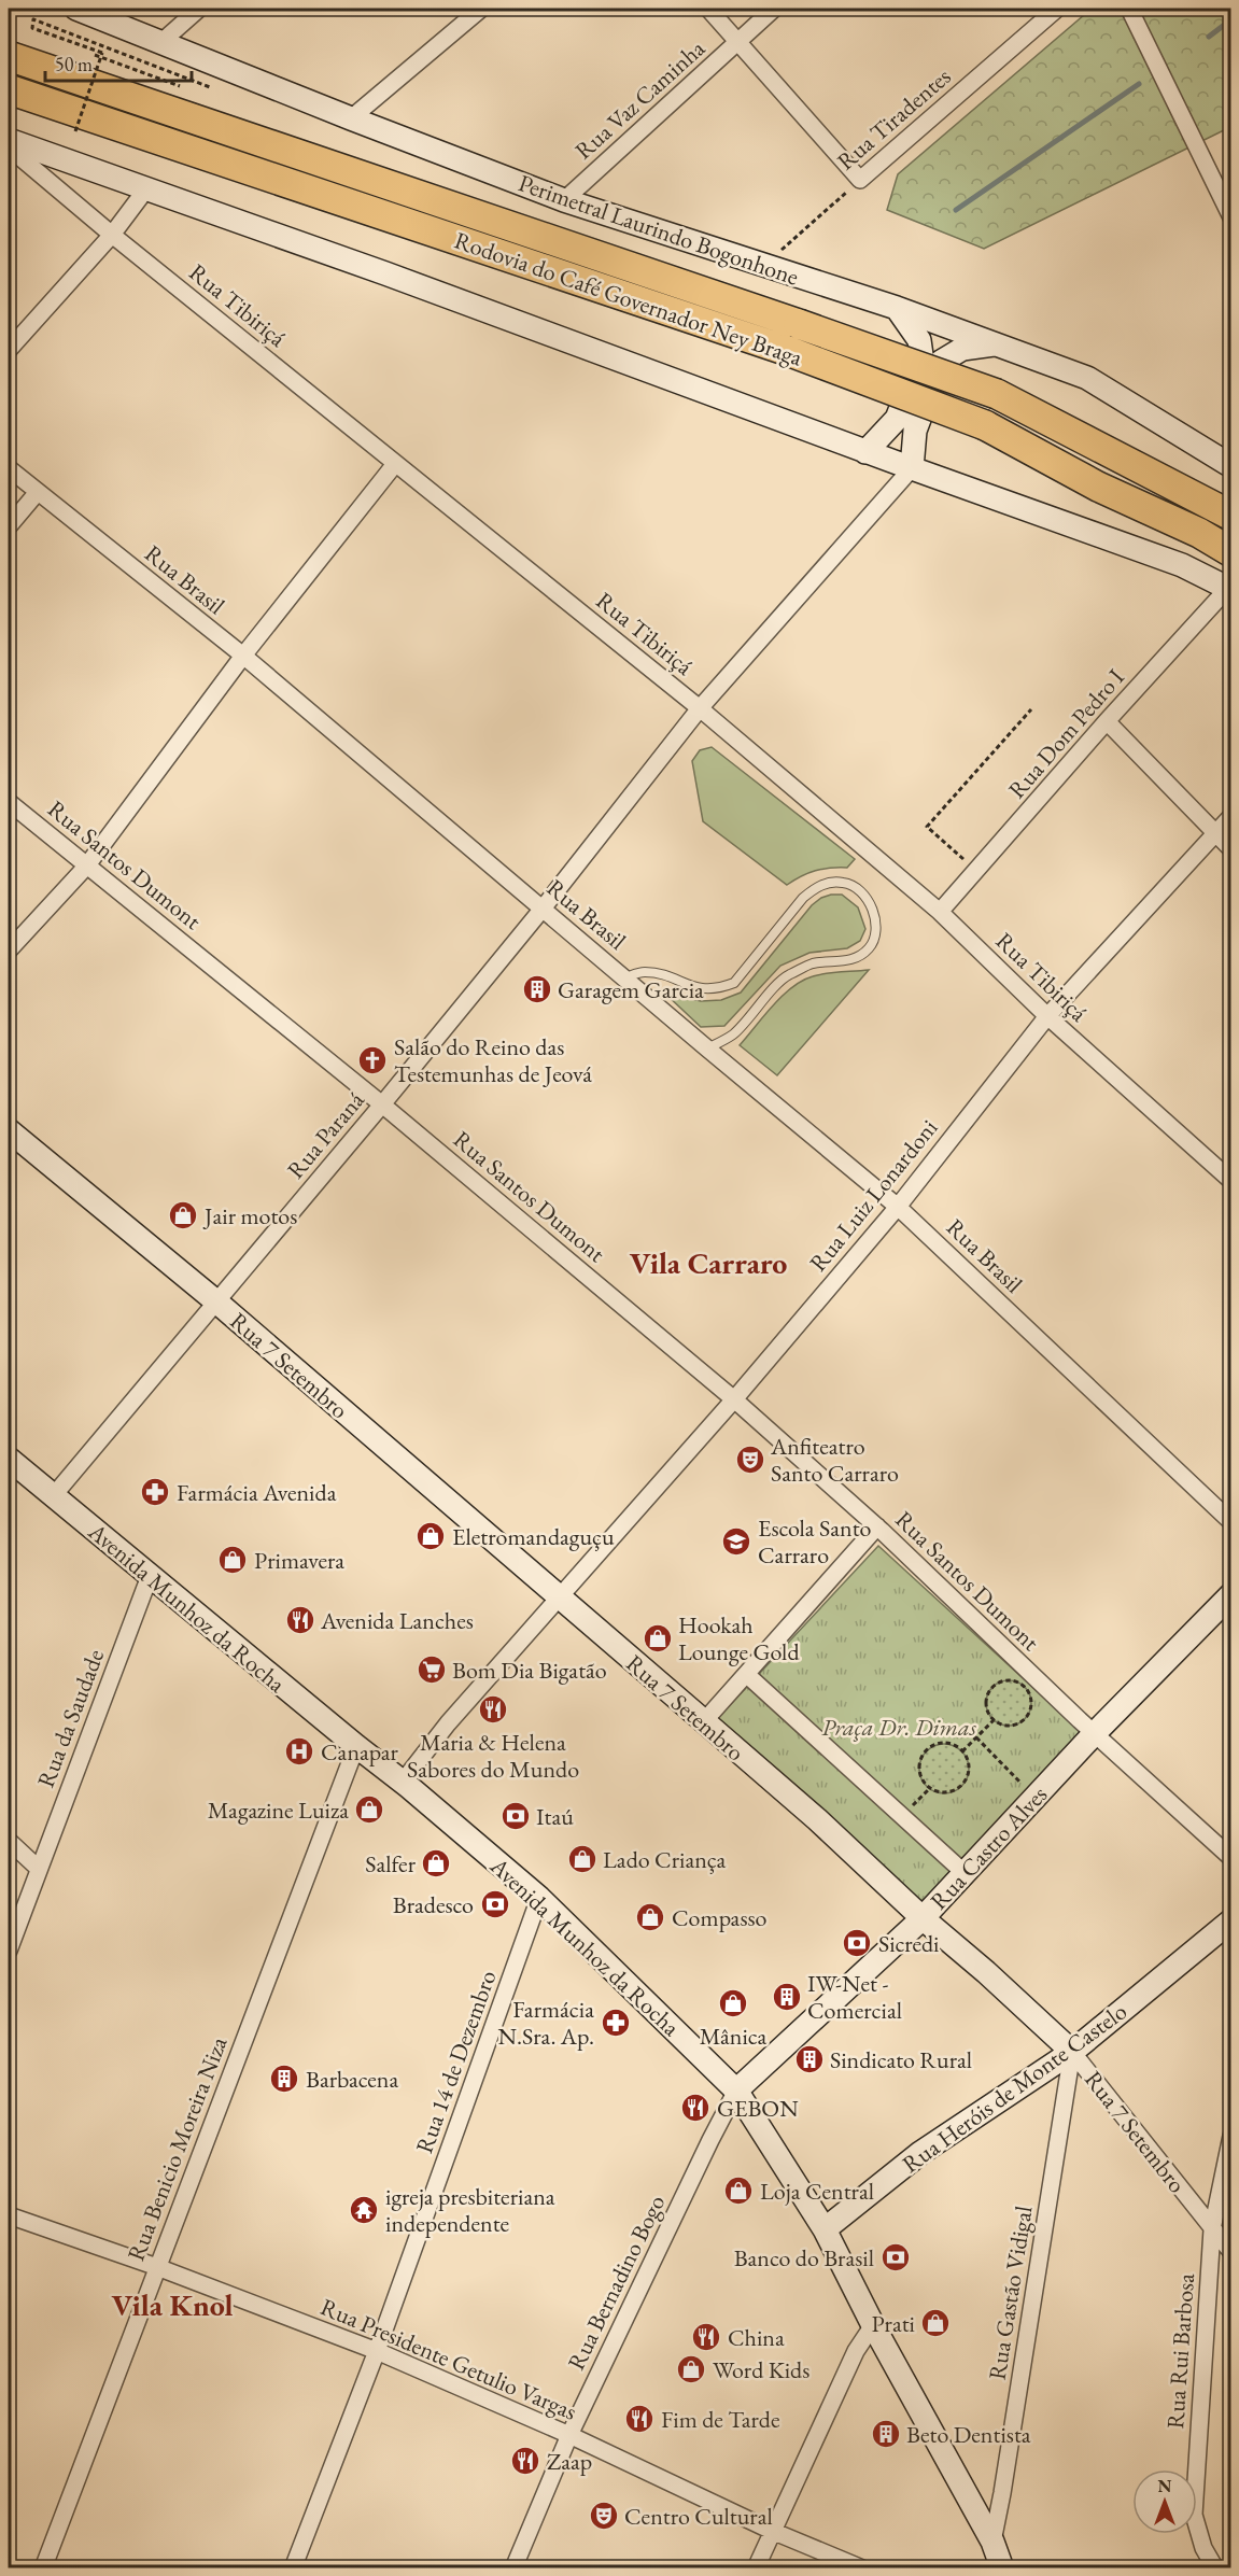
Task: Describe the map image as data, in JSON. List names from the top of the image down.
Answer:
{
  "streets": {
    "highway": ["Rodovia do Café Governador Ney Braga"],
    "main road": [
      "Perimetral Laurindo Bogonhone",
      "Rua 7 Setembro",
      "Avenida Munhoz da Rocha",
      "Rua Castro Alves",
      "Rua Heróis de Monte Castelo"
    ],
    "street": [
      "Rua Vaz Caminha",
      "Rua Tiradentes",
      "Rua Tibiriçá",
      "Rua Brasil",
      "Rua Dom Pedro I",
      "Rua Santos Dumont",
      "Rua Paraná",
      "Rua Luiz Lonardoni",
      "Rua da Saudade",
      "Rua 14 de Dezembro",
      "Rua Benicio Moreira Niza",
      "Rua Bernadino Bogo",
      "Rua Gastão Vidigal",
      "Rua Rui Barbosa",
      "Rua Presidente Getulio Vargas"
    ]
  },
  "crossings": [
    ["Rua Vaz Caminha", "Perimetral Laurindo Bogonhone"],
    ["Rua Tiradentes", "Perimetral Laurindo Bogonhone"],
    ["Rua Tibiriçá", "Rua Dom Pedro I"],
    ["Rua Tibiriçá", "Rua Paraná"],
    ["Rua Tibiriçá", "Rua Luiz Lonardoni"],
    ["Rua Brasil", "Rua Paraná"],
    ["Rua Brasil", "Rua Luiz Lonardoni"],
    ["Rua Santos Dumont", "Rua Paraná"],
    ["Rua Santos Dumont", "Rua Luiz Lonardoni"],
    ["Rua Santos Dumont", "Rua Castro Alves"],
    ["Rua Paraná", "Rua 7 Setembro"],
    ["Rua Paraná", "Avenida Munhoz da Rocha"],
    ["Rua Luiz Lonardoni", "Rua 7 Setembro"],
    ["Rua Luiz Lonardoni", "Avenida Munhoz da Rocha"],
    ["Rua 7 Setembro", "Rua Castro Alves"],
    ["Rua 7 Setembro", "Rua Heróis de Monte Castelo"],
    ["Rua 7 Setembro", "Rua Gastão Vidigal"],
    ["Rua 7 Setembro", "Rua Rui Barbosa"],
    ["Avenida Munhoz da Rocha", "Rua da Saudade"],
    ["Avenida Munhoz da Rocha", "Rua Castro Alves"],
    ["Avenida Munhoz da Rocha", "Rua 14 de Dezembro"],
    ["Avenida Munhoz da Rocha", "Rua Heróis de Monte Castelo"],
    ["Avenida Munhoz da Rocha", "Rua Benicio Moreira Niza"],
    ["Avenida Munhoz da Rocha", "Rua Bernadino Bogo"],
    ["Avenida Munhoz da Rocha", "Rua Gastão Vidigal"],
    ["Rua Castro Alves", "Rua Bernadino Bogo"],
    ["Rua 14 de Dezembro", "Rua Presidente Getulio Vargas"],
    ["Rua Heróis de Monte Castelo", "Rua Gastão Vidigal"],
    ["Rua Benicio Moreira Niza", "Rua Presidente Getulio Vargas"],
    ["Rua Bernadino Bogo", "Rua Presidente Getulio Vargas"]
  ],
  "districts": ["Vila Carraro", "Vila Knol"],
  "parks": ["Praça Dr. Dimas"],
  "places": {
    "building": [
      "Garagem Garcia",
      "IW-Net - Comercial",
      "Sindicato Rural",
      "Barbacena",
      "Beto Dentista"
    ],
    "church": ["Salão do Reino das Testemunhas de Jeová"],
    "shop": [
      "Jair motos",
      "Eletromandaguçu",
      "Primavera",
      "Hookah Lounge Gold",
      "Magazine Luiza",
      "Lado Criança",
      "Salfer",
      "Compasso",
      "Mânica",
      "Loja Central",
      "Prati",
      "Word Kids"
    ],
    "theatre": ["Anfiteatro Santo Carraro", "Centro Cultural"],
    "pharmacy": ["Farmácia Avenida", "Farmácia N.Sra. Ap."],
    "school or university": ["Escola Santo Carraro"],
    "restaurant": [
      "Avenida Lanches",
      "Maria & Helena Sabores do Mundo",
      "GEBON",
      "China",
      "Fim de Tarde",
      "Zaap"
    ],
    "supermarket": ["Bom Dia Bigatão"],
    "hospital": ["Canapar"],
    "bank": [
      "Itaú",
      "Bradesco",
      "Sicredi",
      "Banco do Brasil"
    ],
    "temple": ["igreja presbiteriana independente"]
  },
  "scale_bar": "50 m",
  "north": "top"
}
